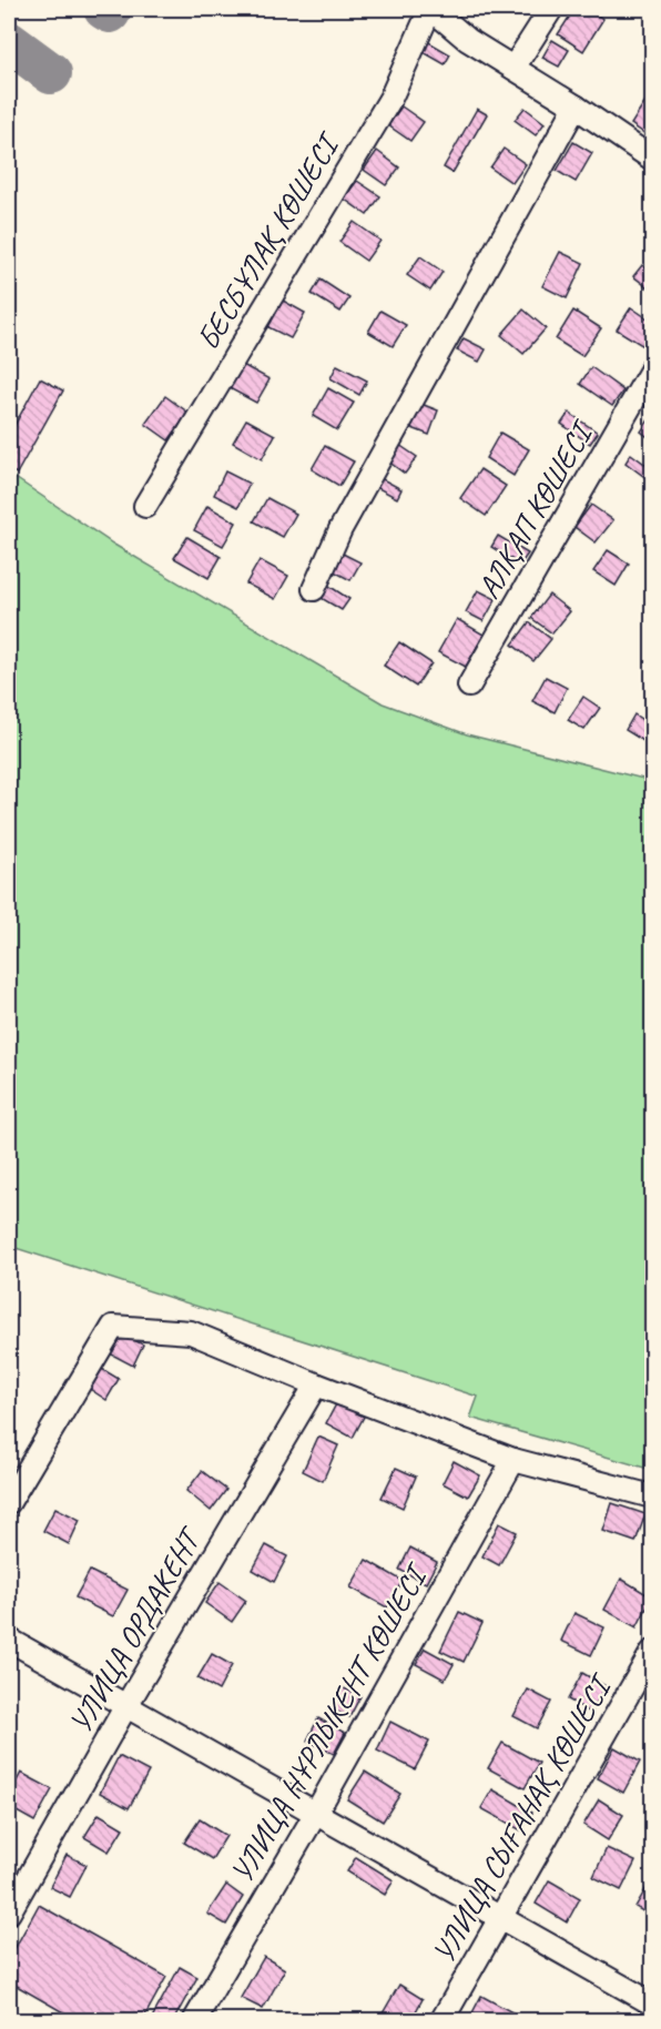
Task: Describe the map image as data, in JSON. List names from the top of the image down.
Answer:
{
  "streets": {
    "street": [
      "БЕСБҰЛАҚ КӨШЕСІ",
      "АЛҚАП КӨШЕСІ",
      "УЛИЦА ОРДАКЕНТ",
      "УЛИЦА НҰРЛЫКЕНТ КӨШЕСІ",
      "УЛИЦА СЫҒАНАҚ КӨШЕСІ"
    ]
  }
}
